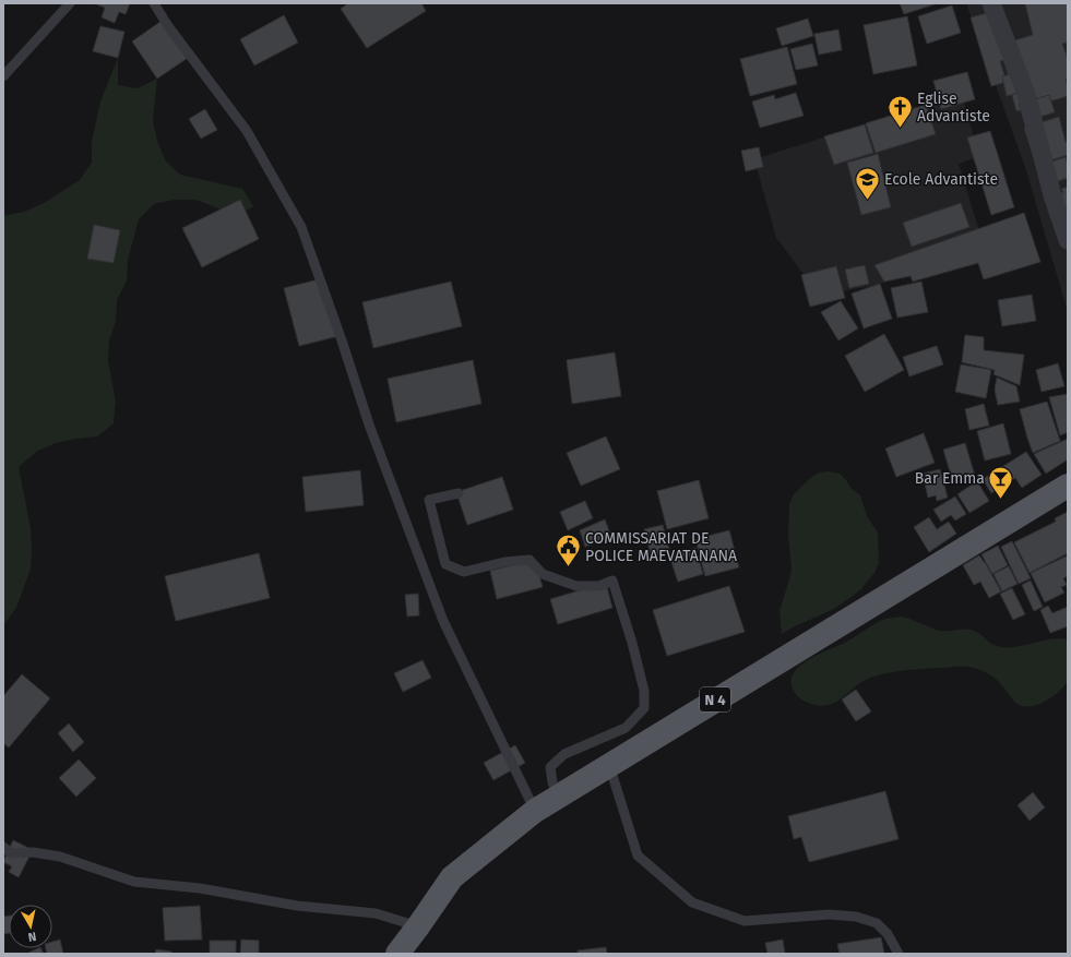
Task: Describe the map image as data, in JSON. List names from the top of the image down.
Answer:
{
  "streets": {
    "main road": ["N 4"]
  },
  "places": {
    "church": ["Eglise Advantiste"],
    "school or university": ["Ecole Advantiste"],
    "bar": ["Bar Emma"],
    "public building": ["COMMISSARIAT DE POLICE MAEVATANANA"]
  },
  "north": "bottom"
}
